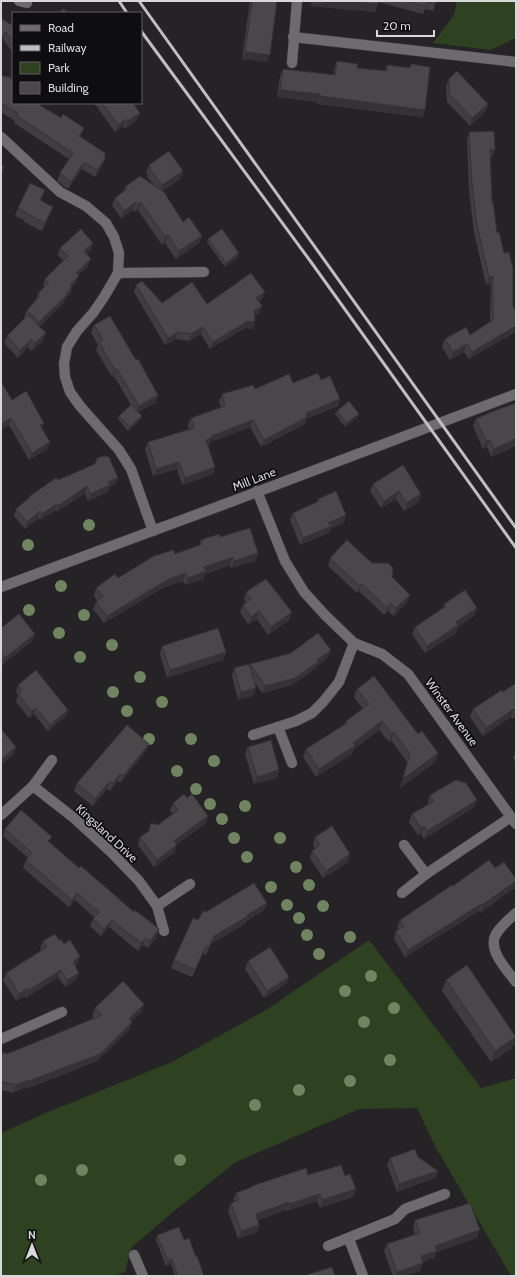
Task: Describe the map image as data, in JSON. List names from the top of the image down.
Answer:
{
  "streets": {
    "street": ["Mill Lane", "Winster Avenue", "Kingsland Drive"]
  },
  "crossings": [
    ["Mill Lane", "Winster Avenue"]
  ],
  "legend": [
    "Road",
    "Railway",
    "Park",
    "Building"
  ],
  "scale_bar": "20 m",
  "north": "top"
}
